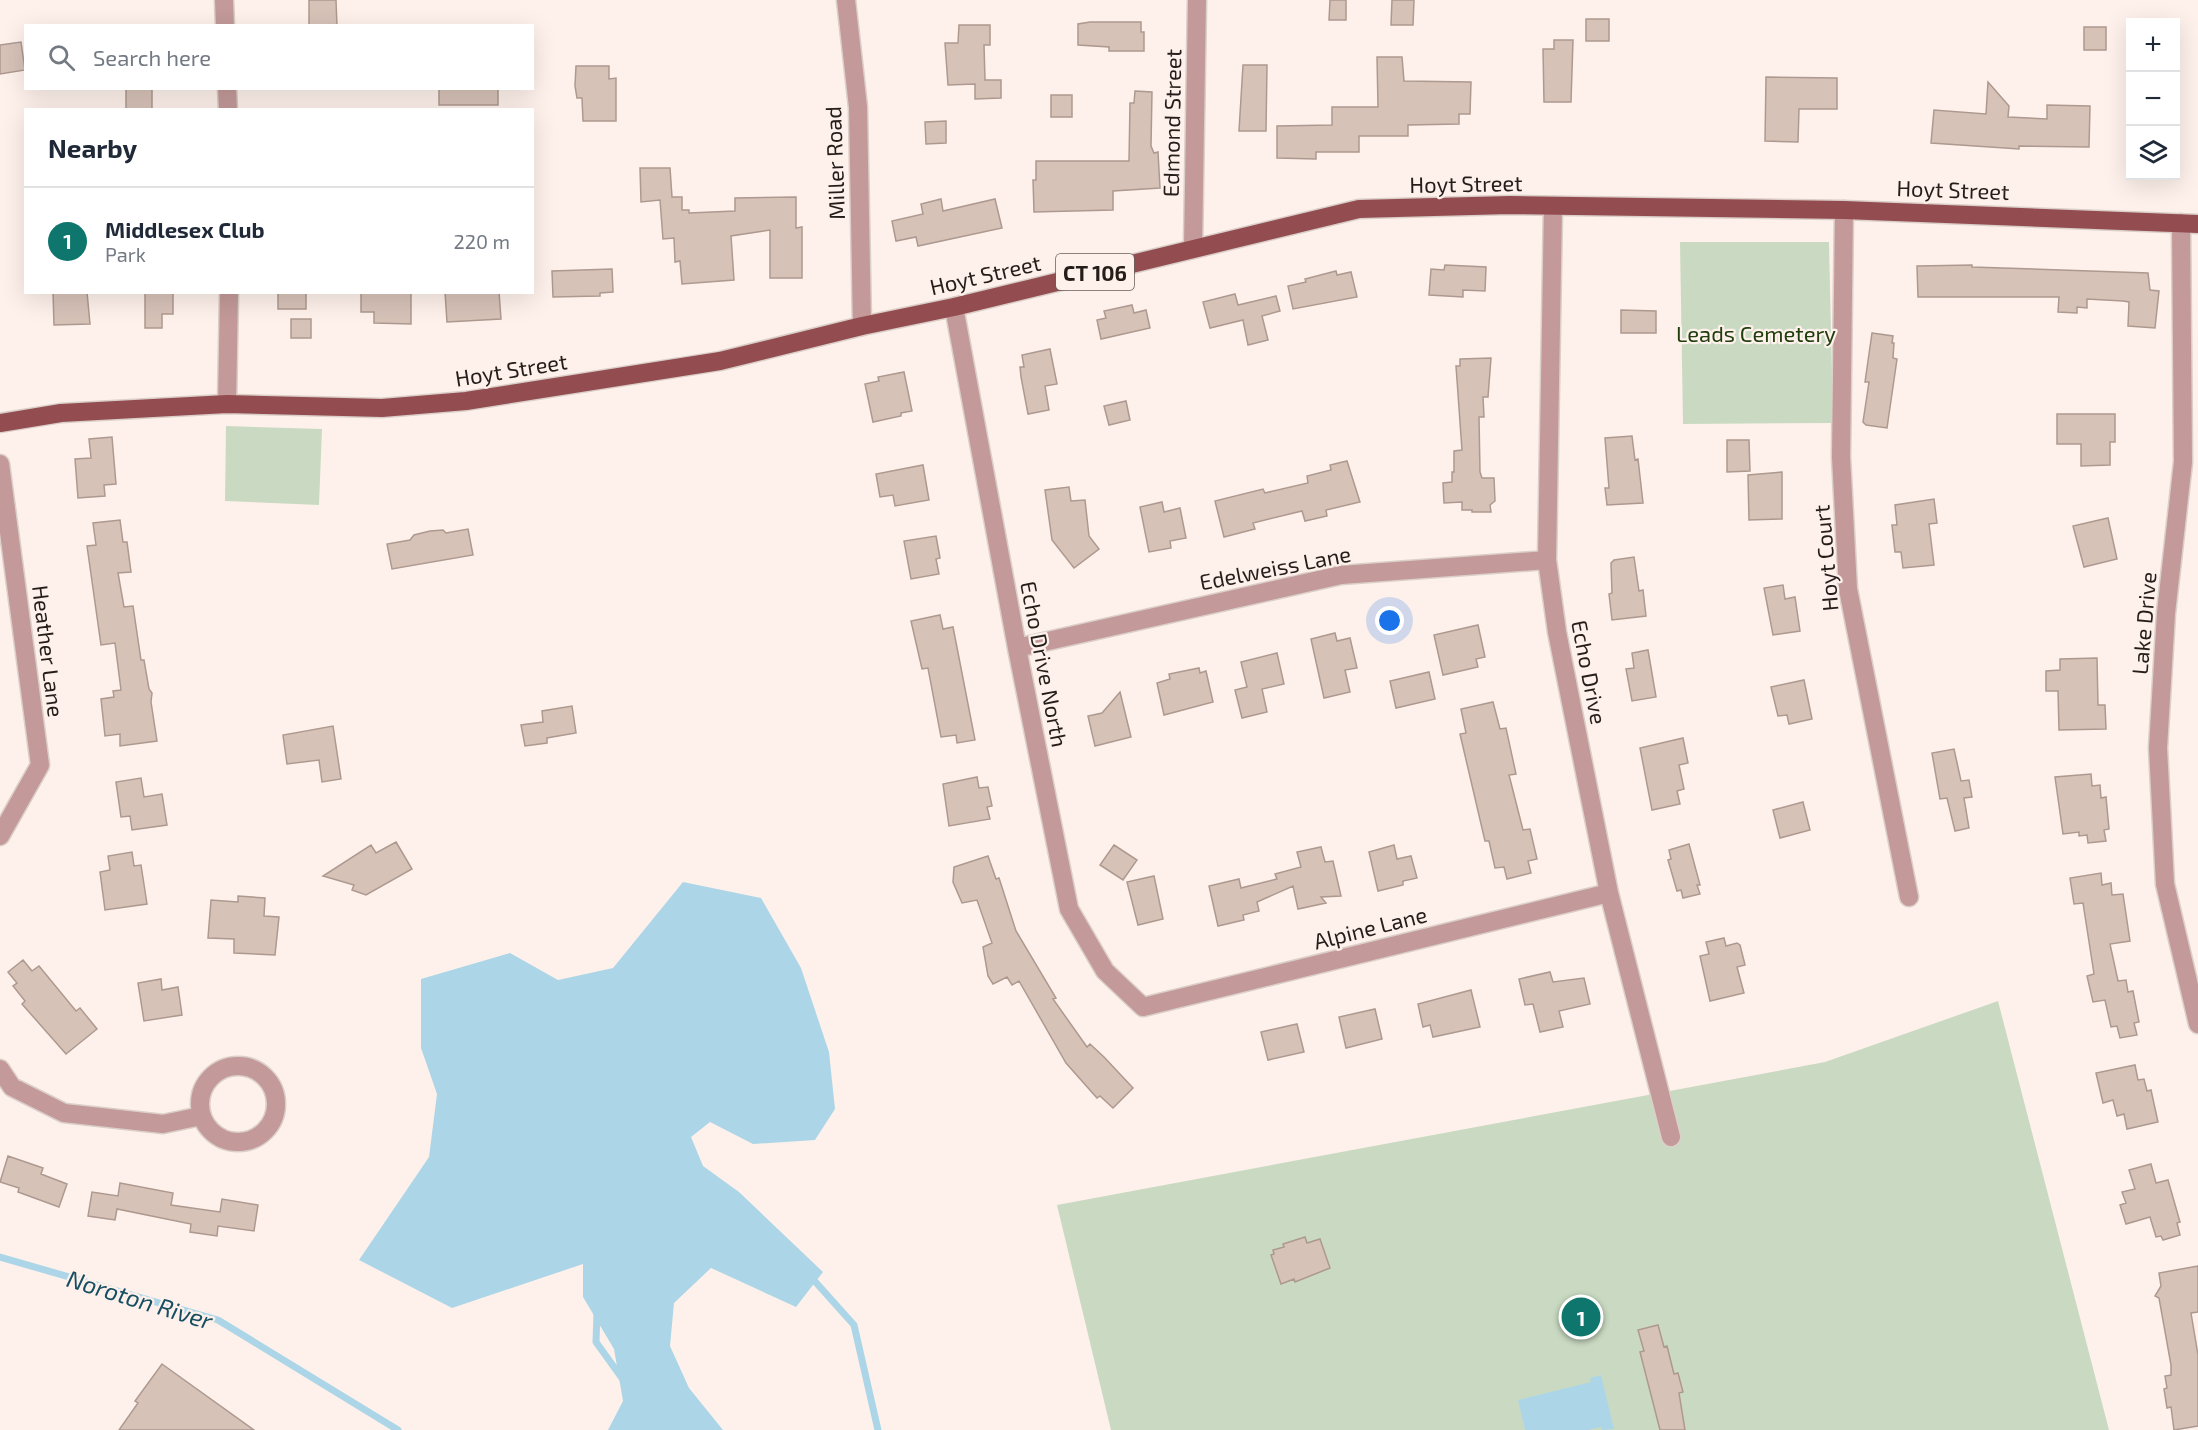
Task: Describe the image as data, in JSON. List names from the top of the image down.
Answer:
{
  "streets": {
    "main road": ["Hoyt Street", "CT 106"],
    "street": [
      "Edmond Street",
      "Miller Road",
      "Hoyt Court",
      "Edelweiss Lane",
      "Lake Drive",
      "Heather Lane",
      "Echo Drive North",
      "Echo Drive",
      "Alpine Lane"
    ]
  },
  "crossings": [
    ["Edmond Street", "Hoyt Street"],
    ["Miller Road", "Hoyt Street"],
    ["Hoyt Street", "Hoyt Court"],
    ["Hoyt Street", "Lake Drive"],
    ["Hoyt Street", "Echo Drive North"],
    ["Hoyt Street", "Echo Drive"],
    ["Edelweiss Lane", "Echo Drive North"],
    ["Edelweiss Lane", "Echo Drive"],
    ["Echo Drive North", "Alpine Lane"],
    ["Echo Drive", "Alpine Lane"]
  ],
  "water": ["Noroton River"],
  "parks": ["Leads Cemetery"],
  "page": {
    "map_buttons": ["+", "−"],
    "search": "Search here",
    "heading": "Nearby",
    "list": [
      {
        "mark": "1",
        "name": "Middlesex Club",
        "note": "Park",
        "value": "220 m"
      }
    ],
    "pins": "1"
  }
}
